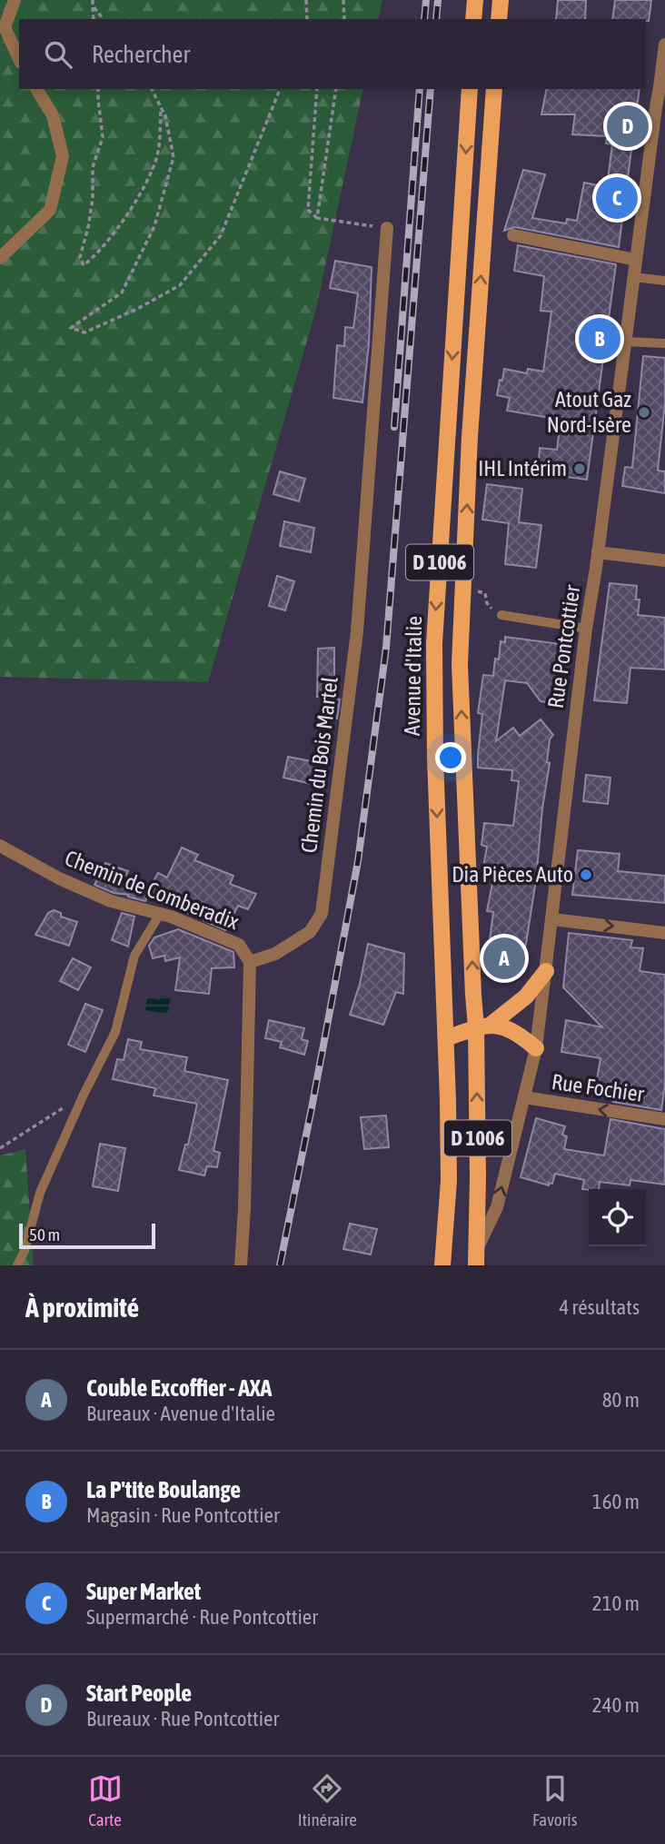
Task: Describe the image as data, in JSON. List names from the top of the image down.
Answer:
{
  "streets": {
    "main road": ["D 1006", "Avenue d'Italie"],
    "street": [
      "Rue Pontcottier",
      "Chemin du Bois Martel",
      "Chemin de Comberadix",
      "Rue Fochier"
    ]
  },
  "crossings": [
    ["Rue Pontcottier", "Avenue d'Italie"],
    ["Rue Pontcottier", "Rue Fochier"],
    ["Chemin du Bois Martel", "Chemin de Comberadix"]
  ],
  "one_way": ["Rue Fochier"],
  "places": ["Atout Gaz Nord-Isère", "IHL Intérim", "Dia Pièces Auto"],
  "scale_bar": "50 m",
  "page": {
    "search": "Rechercher",
    "pins": [
      "D",
      "C",
      "B",
      "A"
    ],
    "scale": "50 m",
    "heading": ["À proximité", "4 résultats"],
    "list": [
      {
        "mark": "A",
        "name": "Couble Excoffier - AXA",
        "note": "Bureaux · Avenue d'Italie",
        "value": "80 m"
      },
      {
        "mark": "B",
        "name": "La P'tite Boulange",
        "note": "Magasin · Rue Pontcottier",
        "value": "160 m"
      },
      {
        "mark": "C",
        "name": "Super Market",
        "note": "Supermarché · Rue Pontcottier",
        "value": "210 m"
      },
      {
        "mark": "D",
        "name": "Start People",
        "note": "Bureaux · Rue Pontcottier",
        "value": "240 m"
      }
    ],
    "nav": ["Carte", "Itinéraire", "Favoris"]
  }
}
